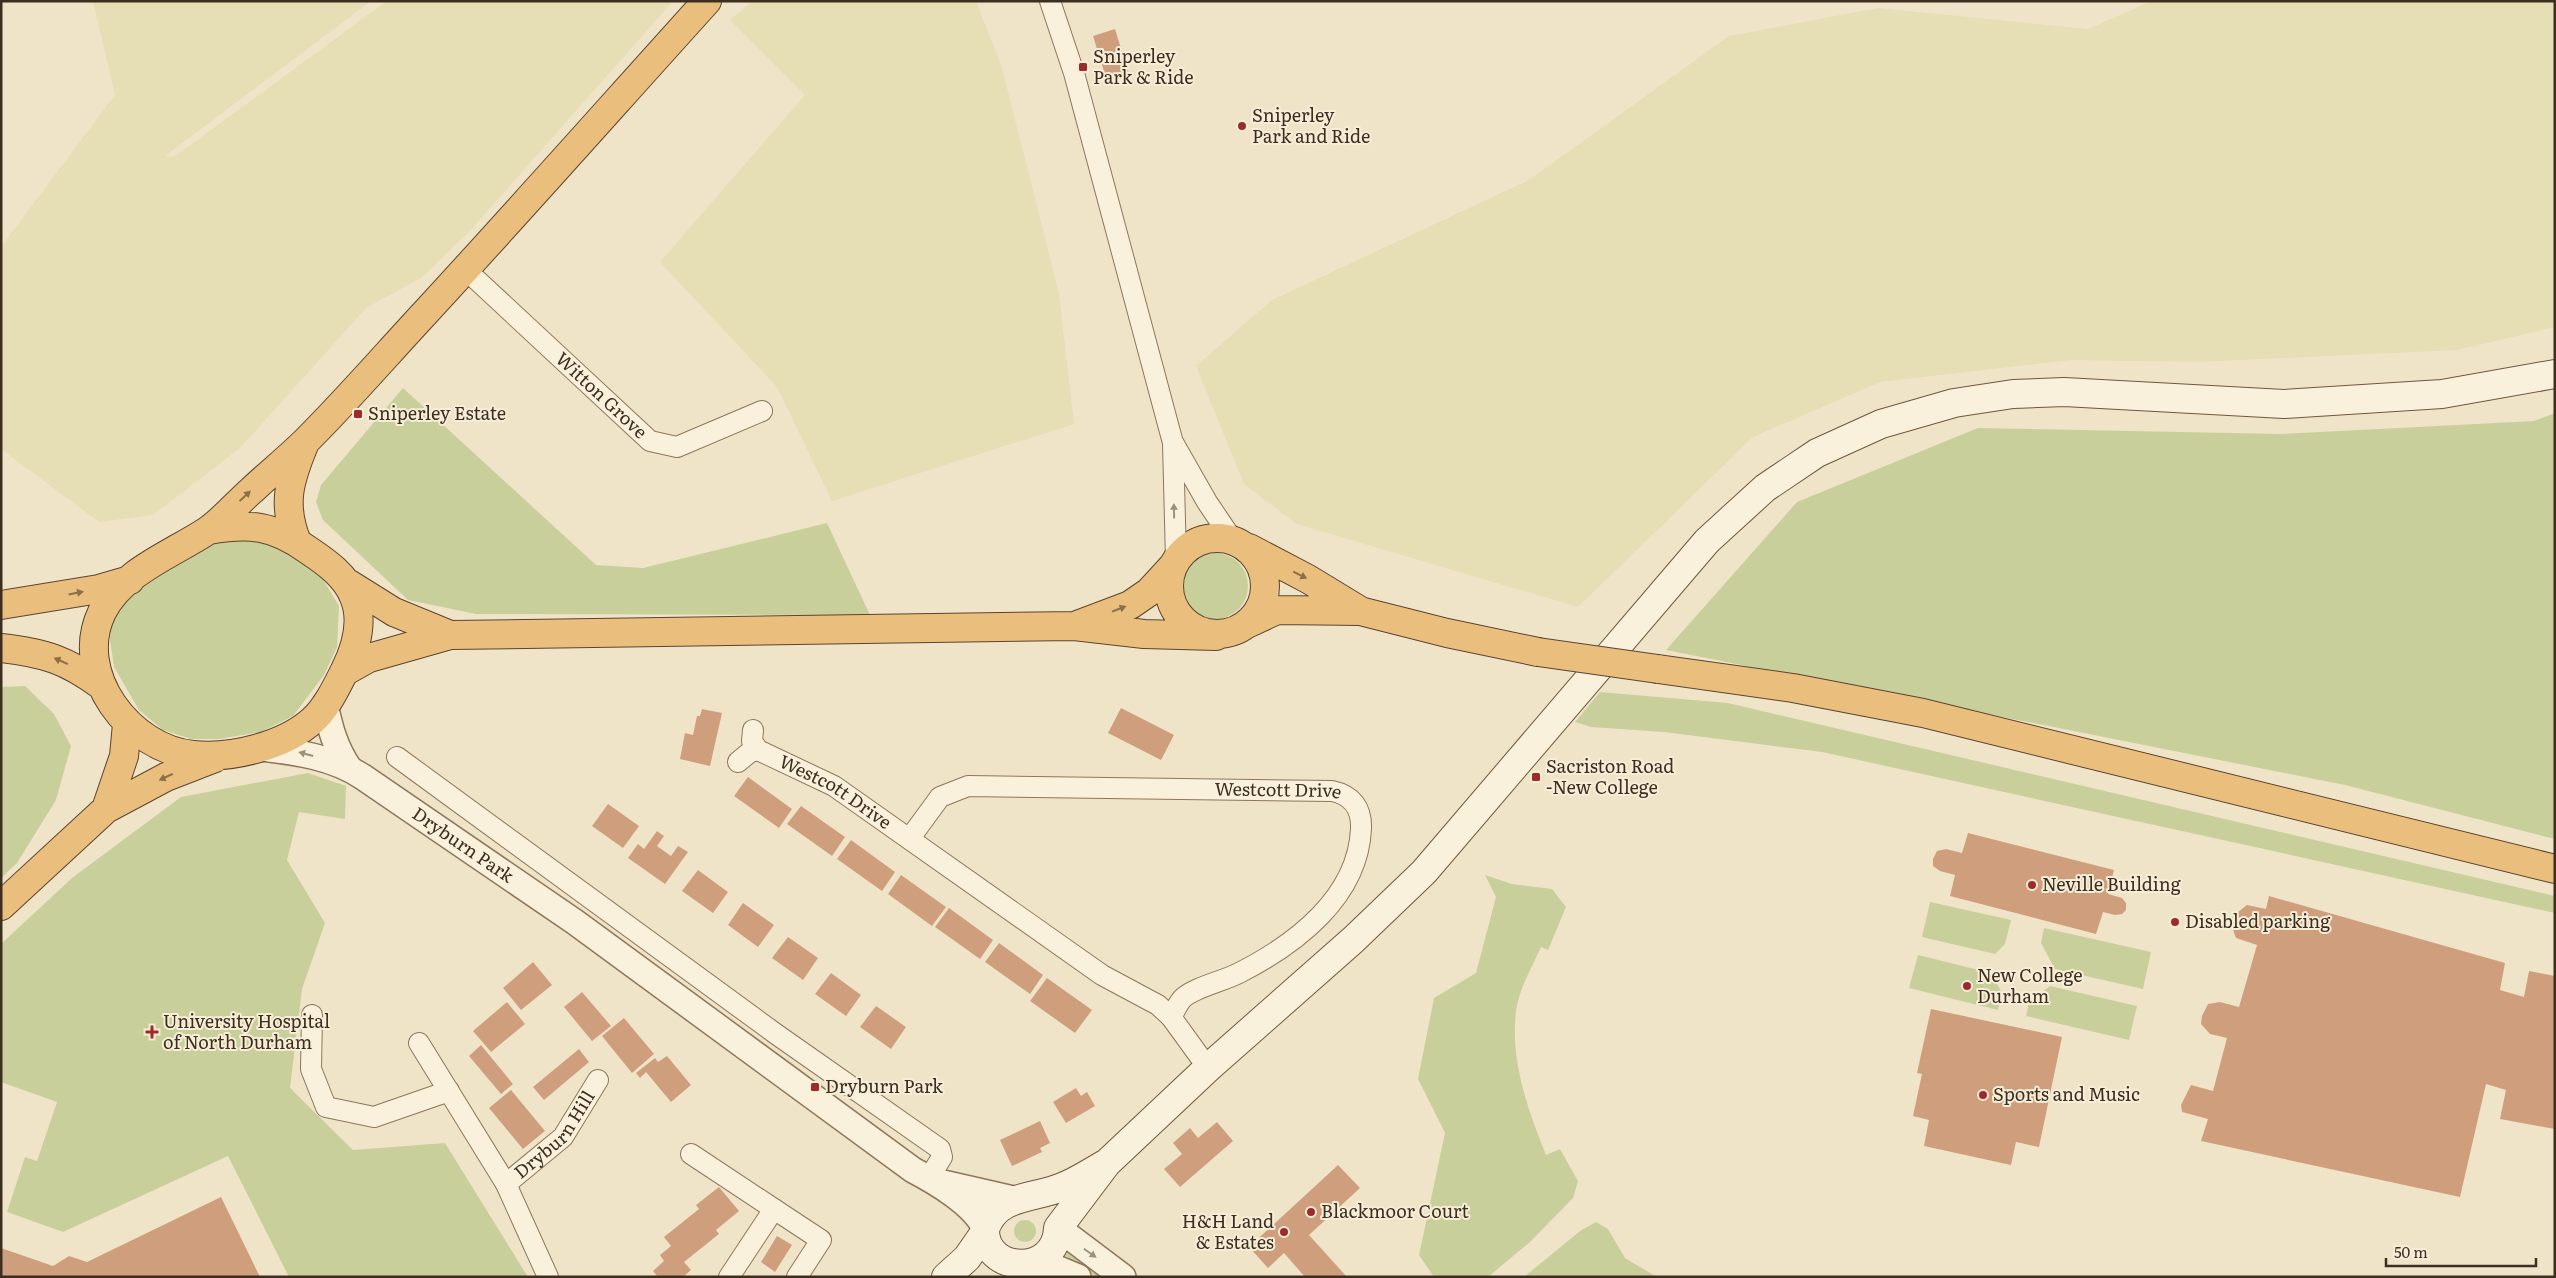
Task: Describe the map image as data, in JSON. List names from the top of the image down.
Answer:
{
  "streets": {
    "street": [
      "Witton Grove",
      "Westcott Drive",
      "Dryburn Park",
      "Dryburn Hill"
    ]
  },
  "places": {
    "transit": [
      "Sniperley Park & Ride",
      "Sniperley Estate",
      "Sacriston Road -New College",
      "Dryburn Park"
    ],
    "other": [
      "Sniperley Park and Ride",
      "Neville Building",
      "Disabled parking",
      "New College Durham",
      "Sports and Music",
      "Blackmoor Court",
      "H&H Land & Estates"
    ],
    "health": ["University Hospital of North Durham"]
  },
  "scale_bar": "50 m"
}
